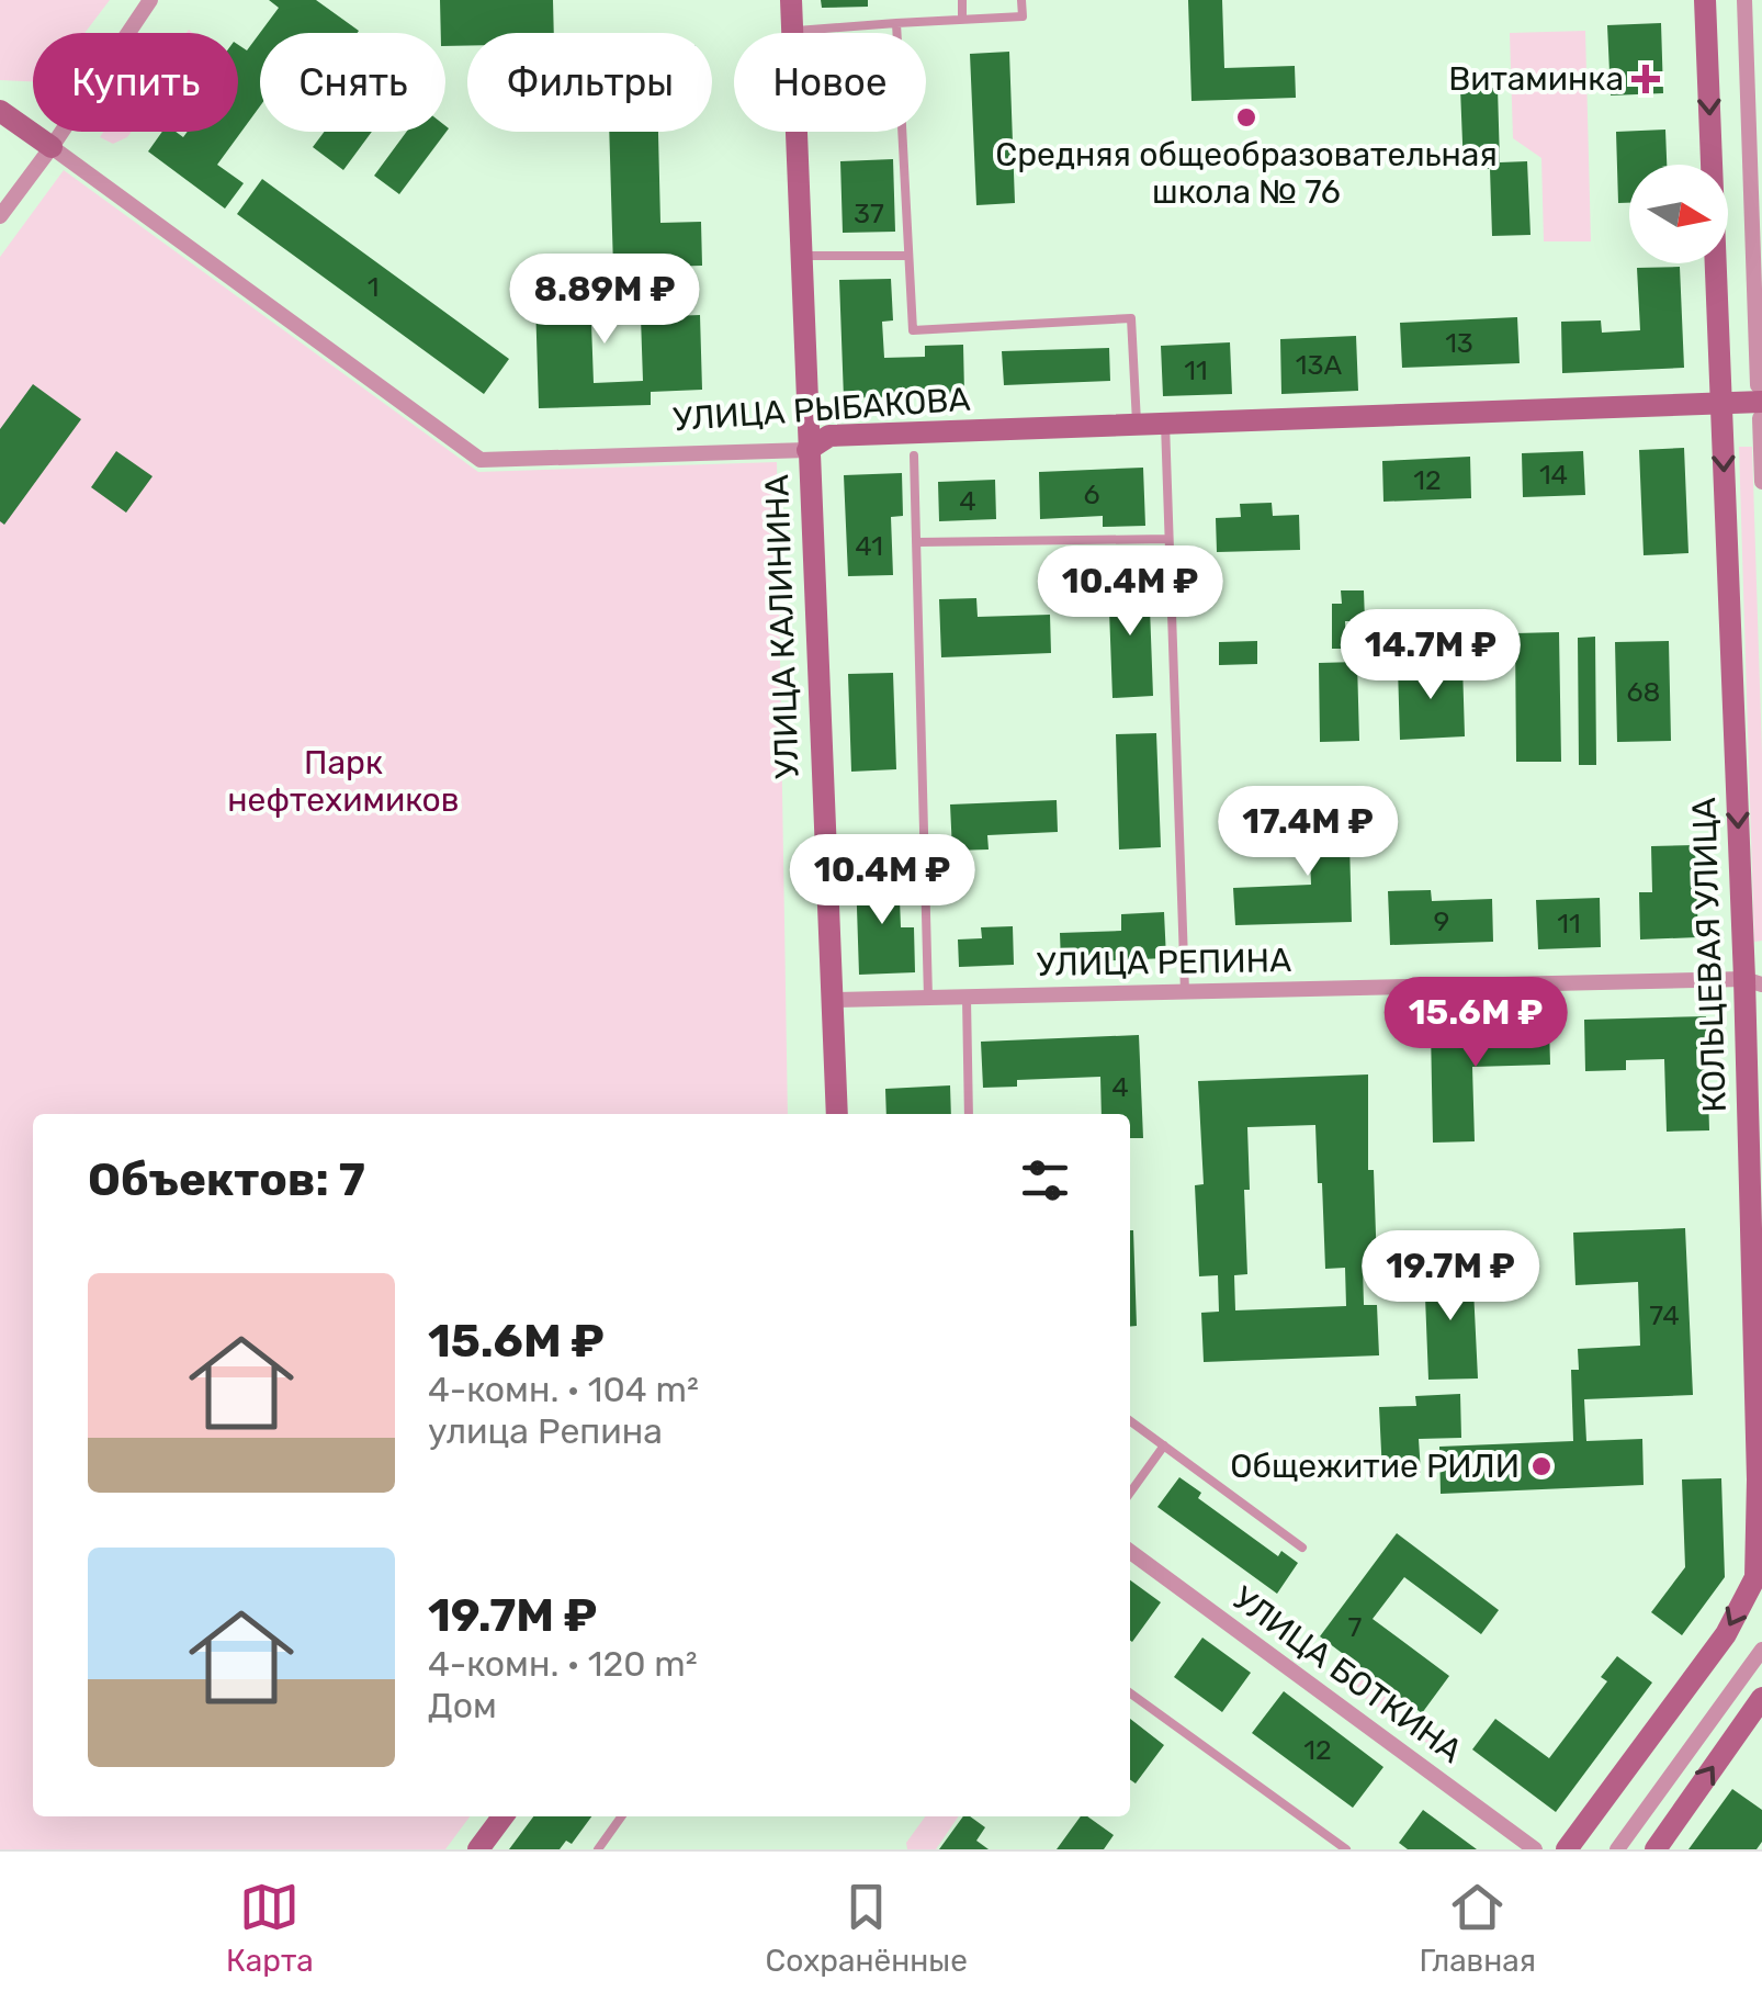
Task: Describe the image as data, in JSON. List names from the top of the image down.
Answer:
{
  "streets": {
    "street": [
      "УЛИЦА РЫБАКОВА",
      "УЛИЦА КАЛИНИНА",
      "КОЛЬЦЕВАЯ УЛИЦА",
      "УЛИЦА РЕПИНА",
      "УЛИЦА БОТКИНА"
    ]
  },
  "crossings": [
    ["УЛИЦА РЫБАКОВА", "УЛИЦА КАЛИНИНА"],
    ["УЛИЦА РЫБАКОВА", "КОЛЬЦЕВАЯ УЛИЦА"],
    ["УЛИЦА КАЛИНИНА", "УЛИЦА РЕПИНА"],
    ["КОЛЬЦЕВАЯ УЛИЦА", "УЛИЦА РЕПИНА"]
  ],
  "one_way": ["КОЛЬЦЕВАЯ УЛИЦА"],
  "parks": ["Парк нефтехимиков"],
  "places": {
    "health": ["Витаминка"],
    "other": ["Средняя общеобразовательная школа № 76", "Общежитие РИЛИ"]
  },
  "house_numbers": [
    "37",
    "1",
    "13",
    "13А",
    "11",
    "14",
    "12",
    "6",
    "4",
    "41",
    "68",
    "9",
    "11",
    "4",
    "74",
    "7",
    "12"
  ],
  "north": "right",
  "page": {
    "chip": [
      "Купить",
      "Снять",
      "Фильтры",
      "Новое"
    ],
    "price": [
      "8.89M ₽",
      "10.4M ₽",
      "14.7M ₽",
      "17.4M ₽",
      "10.4M ₽",
      "15.6M ₽",
      "19.7M ₽"
    ],
    "heading": "Объектов: 7",
    "list": [
      {
        "name": "15.6M ₽",
        "note": "4-комн. · 104 m² · улица Репина"
      },
      {
        "name": "19.7M ₽",
        "note": "4-комн. · 120 m² · Дом"
      }
    ],
    "tabs": ["Карта", "Сохранённые", "Главная"]
  }
}
